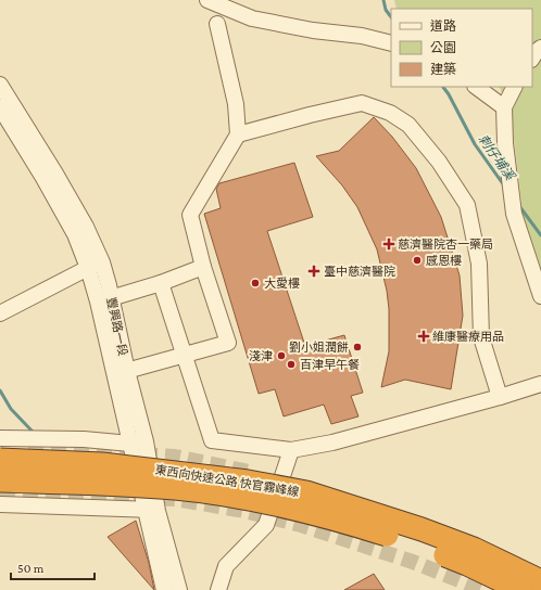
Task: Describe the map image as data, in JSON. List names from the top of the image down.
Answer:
{
  "streets": {
    "highway": ["東西向快速公路 快官霧峰線"],
    "street": ["豐興路一段"]
  },
  "water": ["刺仔埔溪"],
  "places": {
    "health": ["慈濟醫院杏一藥局", "臺中慈濟醫院", "維康醫療用品"],
    "other": [
      "感恩樓",
      "大愛樓",
      "劉小姐潤餅",
      "淺津",
      "百津早午餐"
    ]
  },
  "legend": ["道路", "公園", "建築"],
  "scale_bar": "50 m"
}
